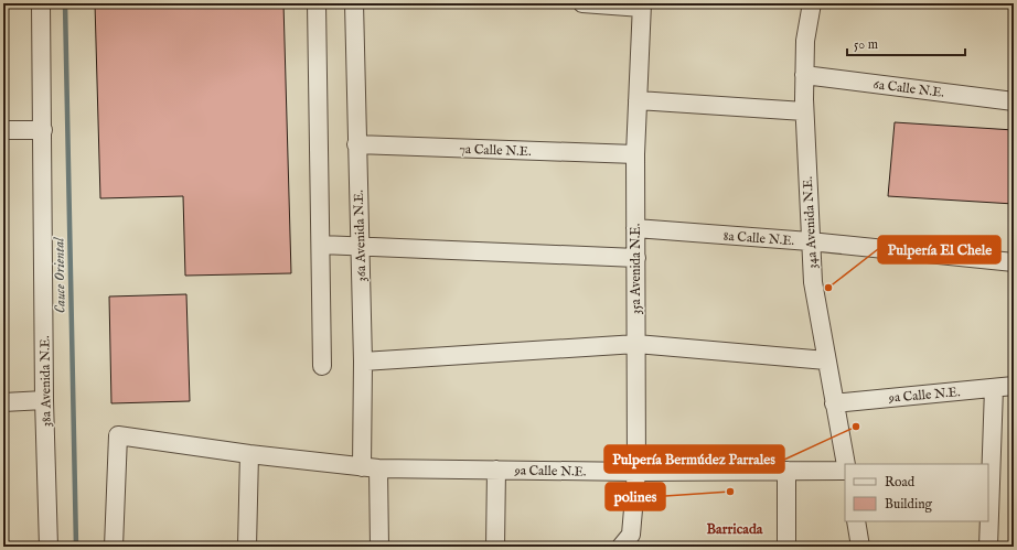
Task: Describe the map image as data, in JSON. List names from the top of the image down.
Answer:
{
  "streets": {
    "street": [
      "6a Calle N.E.",
      "7a Calle N.E.",
      "34a Avenida N.E.",
      "36a Avenida N.E.",
      "8a Calle N.E.",
      "35a Avenida N.E.",
      "38a Avenida N.E.",
      "9a Calle N.E."
    ]
  },
  "crossings": [
    ["6a Calle N.E.", "34a Avenida N.E."],
    ["7a Calle N.E.", "36a Avenida N.E."],
    ["7a Calle N.E.", "35a Avenida N.E."],
    ["34a Avenida N.E.", "8a Calle N.E."],
    ["34a Avenida N.E.", "9a Calle N.E."],
    ["36a Avenida N.E.", "9a Calle N.E."],
    ["8a Calle N.E.", "35a Avenida N.E."],
    ["35a Avenida N.E.", "9a Calle N.E."]
  ],
  "districts": ["Barricada"],
  "water": ["Cauce Oriental"],
  "places": ["Pulpería El Chele", "Pulpería Bermúdez Parrales", "polines"],
  "legend": ["Road", "Building"],
  "scale_bar": "50 m"
}
